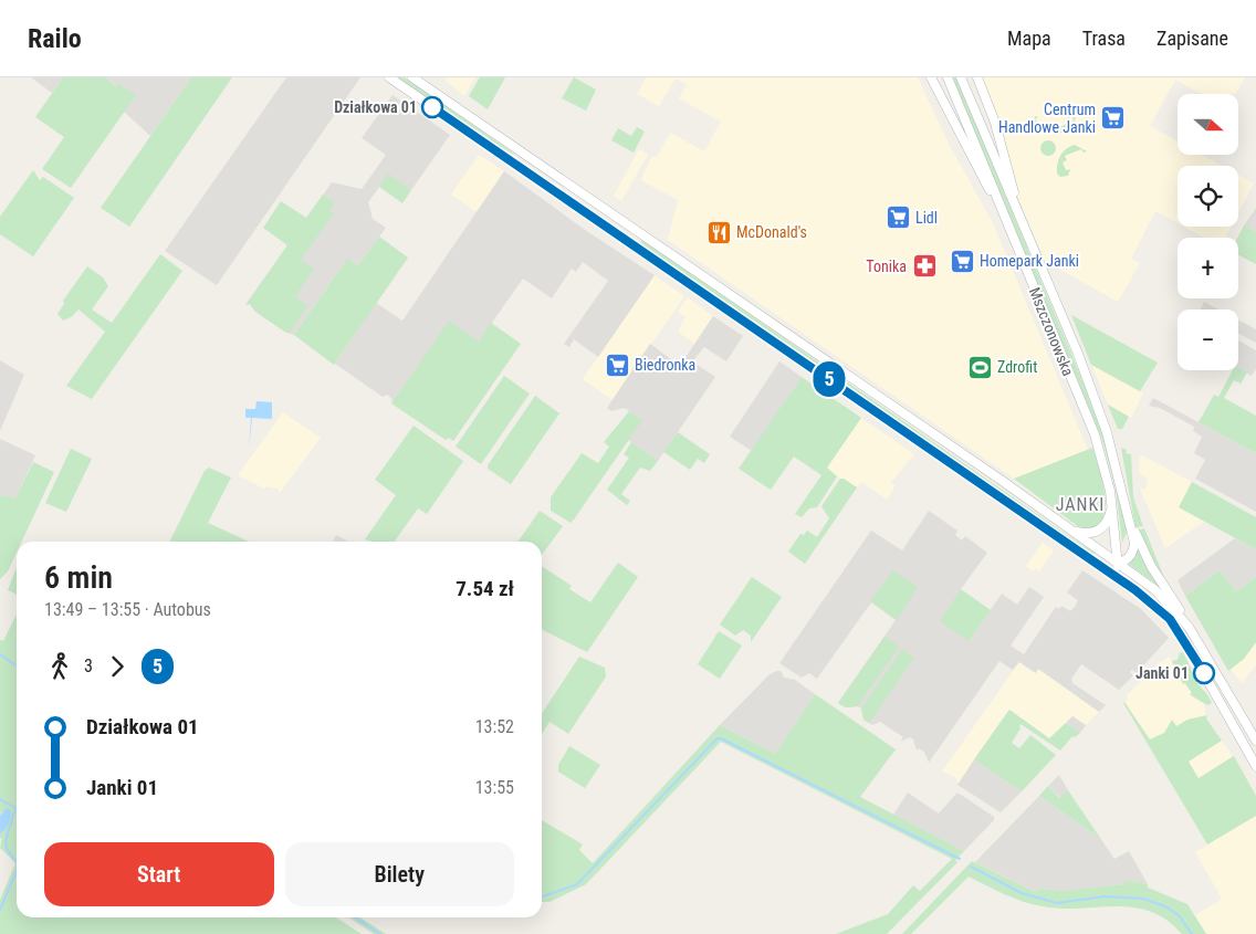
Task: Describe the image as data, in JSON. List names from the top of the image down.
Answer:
{
  "streets": {
    "main road": ["Mszczonowska"]
  },
  "districts": ["JANKI"],
  "places": {
    "other": ["Działkowa 01", "Janki 01"],
    "supermarket": [
      "Centrum Handlowe Janki",
      "Lidl",
      "Homepark Janki",
      "Biedronka"
    ],
    "restaurant": ["McDonald's"],
    "pharmacy": ["Tonika"],
    "sports": ["Zdrofit"]
  },
  "lines": ["bus line 5"],
  "north": "right",
  "page": {
    "header": "Railo",
    "nav": ["Mapa", "Trasa", "Zapisane"],
    "on_map": "5",
    "map_buttons": ["+", "−"],
    "heading": ["6 min", "13:49 – 13:55 · Autobus", "7.54 zł"],
    "legs": ["3", "5"],
    "list": [
      {
        "name": "Działkowa 01",
        "value": "13:52"
      },
      {
        "name": "Janki 01",
        "value": "13:55"
      }
    ],
    "buttons": ["Start", "Bilety"]
  }
}
